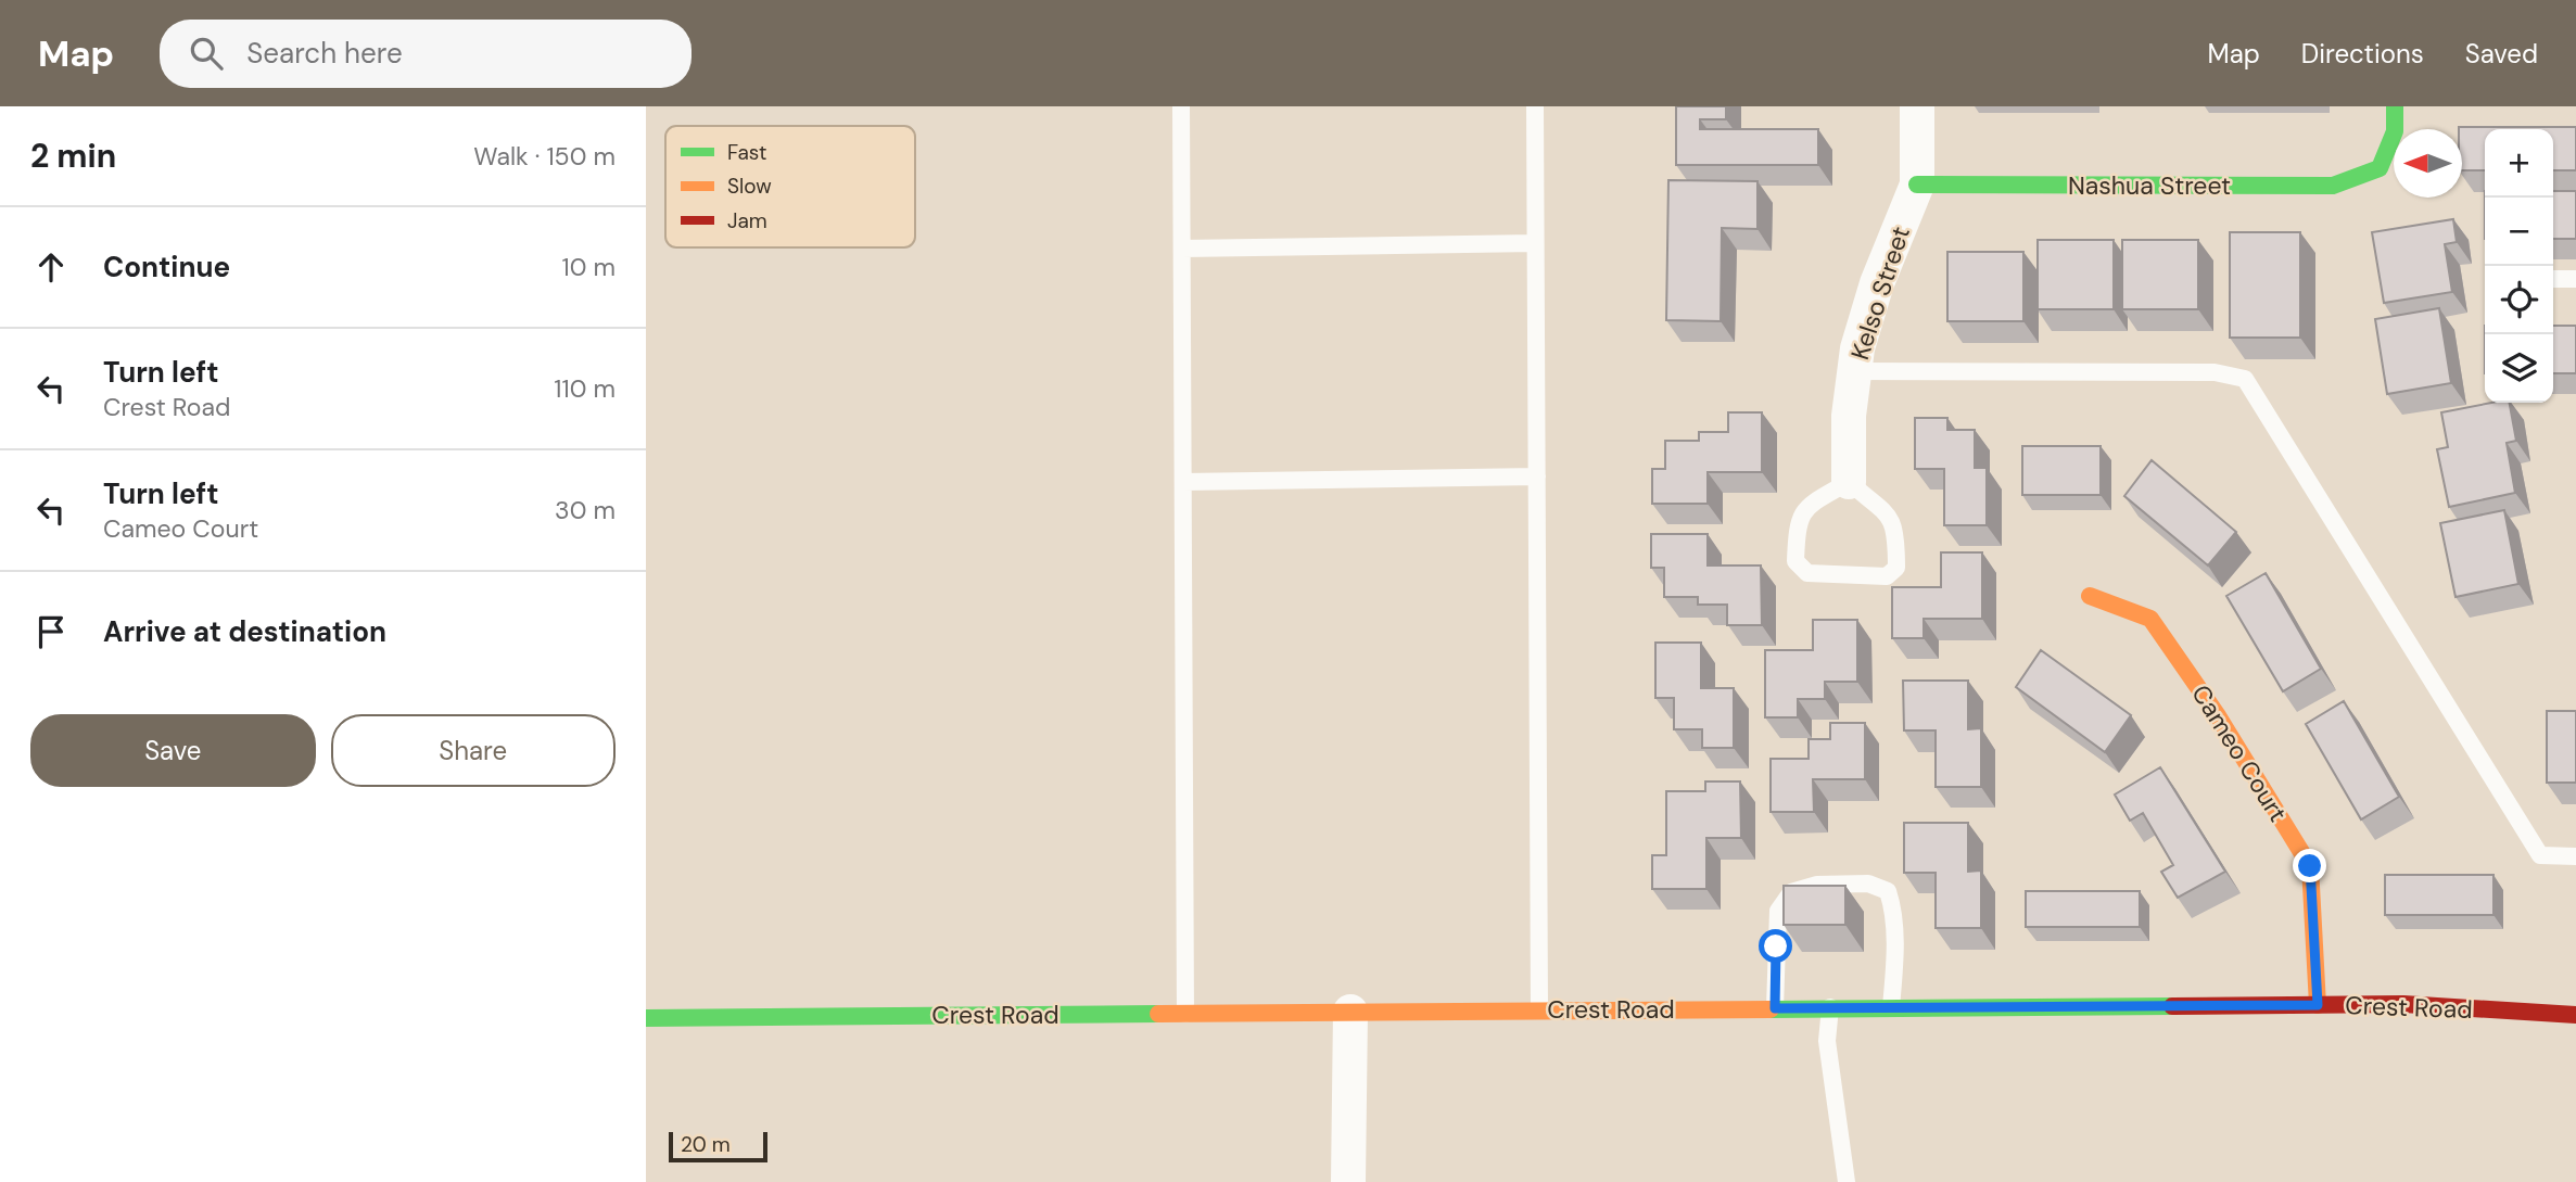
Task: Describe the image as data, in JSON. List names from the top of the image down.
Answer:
{
  "streets": {
    "street": [
      "Nashua Street",
      "Kelso Street",
      "Cameo Court",
      "Crest Road"
    ]
  },
  "crossings": [
    ["Nashua Street", "Kelso Street"],
    ["Cameo Court", "Crest Road"]
  ],
  "legend": ["Fast", "Slow", "Jam"],
  "scale_bar": "20 m",
  "north": "left",
  "page": {
    "header": "Map",
    "search": "Search here",
    "nav": ["Map", "Directions", "Saved"],
    "heading": ["2 min", "Walk · 150 m"],
    "map_buttons": ["+", "−"],
    "list": [
      ["Continue", "10 m"],
      ["Turn left", "Crest Road", "110 m"],
      ["Turn left", "Cameo Court", "30 m"],
      "Arrive at destination"
    ],
    "buttons": ["Save", "Share"],
    "scale": "20 m"
  }
}
